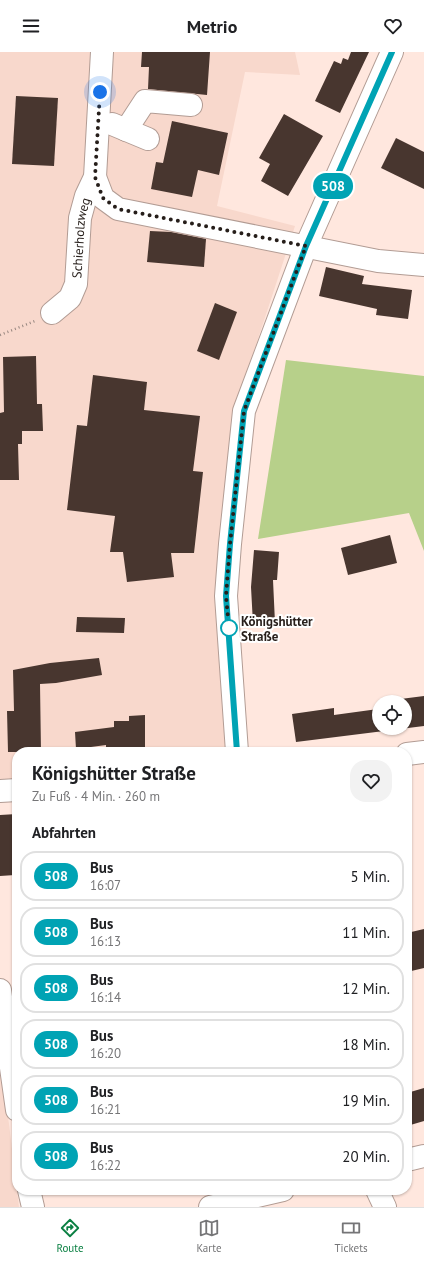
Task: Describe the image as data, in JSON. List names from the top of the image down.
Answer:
{
  "streets": {
    "street": ["Schierholzweg"]
  },
  "places": ["Königshütter Straße"],
  "lines": ["bus line 508"],
  "page": {
    "header": "Metrio",
    "on_map": "508",
    "heading": [
      ["Königshütter Straße", "Zu Fuß · 4 Min. · 260 m"],
      "Abfahrten"
    ],
    "list": [
      {
        "mark": "508",
        "name": "Bus",
        "note": "16:07",
        "value": "5 Min."
      },
      {
        "mark": "508",
        "name": "Bus",
        "note": "16:13",
        "value": "11 Min."
      },
      {
        "mark": "508",
        "name": "Bus",
        "note": "16:14",
        "value": "12 Min."
      },
      {
        "mark": "508",
        "name": "Bus",
        "note": "16:20",
        "value": "18 Min."
      },
      {
        "mark": "508",
        "name": "Bus",
        "note": "16:21",
        "value": "19 Min."
      },
      {
        "mark": "508",
        "name": "Bus",
        "note": "16:22",
        "value": "20 Min."
      }
    ],
    "tabs": ["Route", "Karte", "Tickets"]
  }
}
